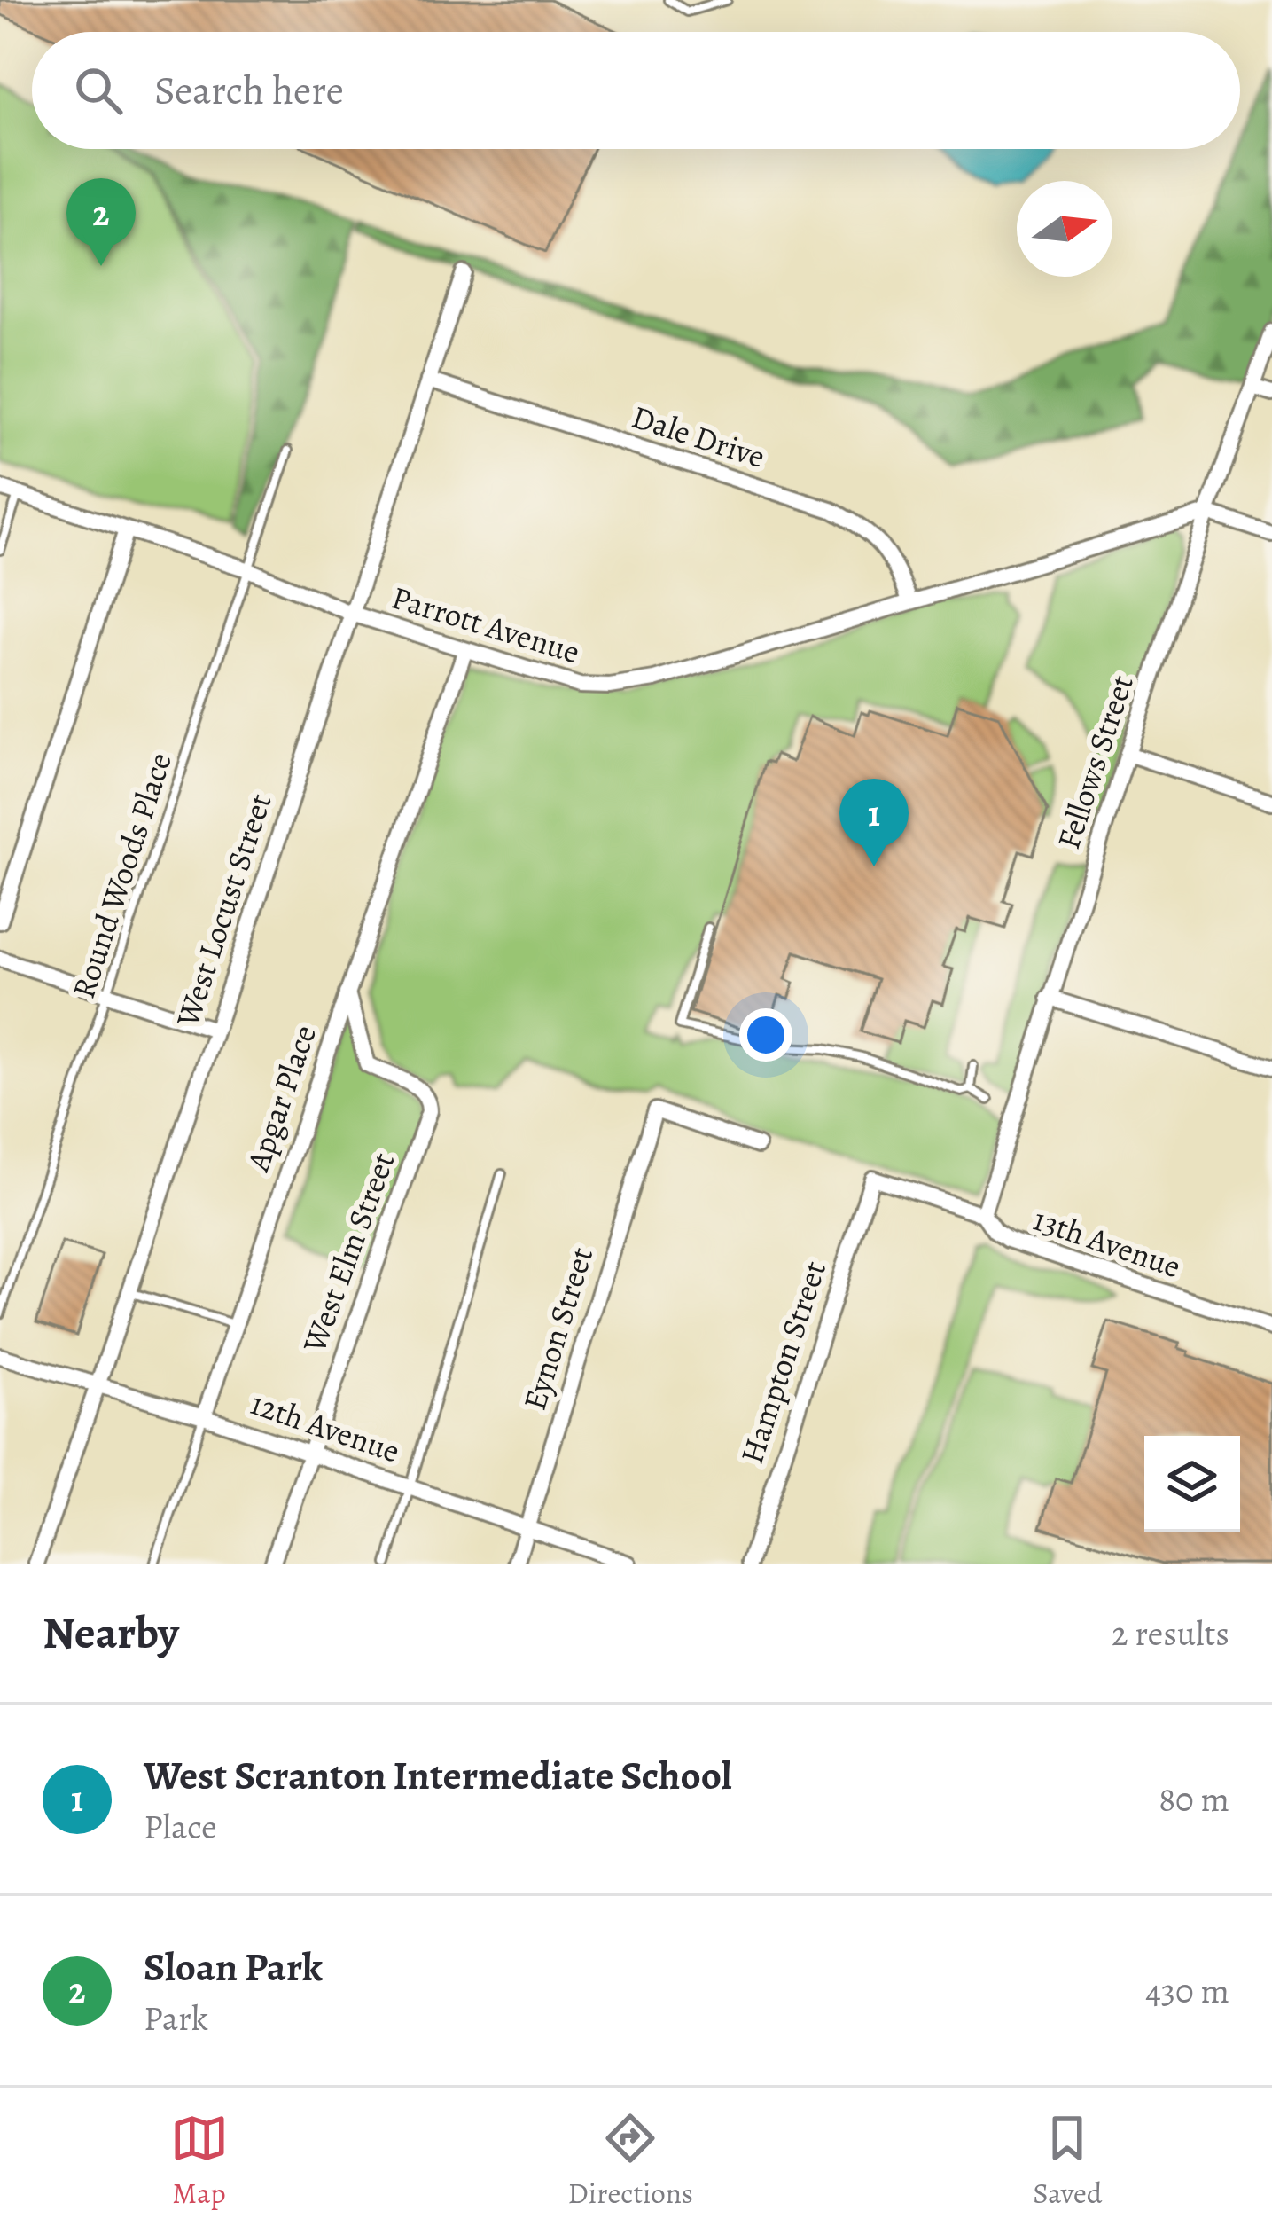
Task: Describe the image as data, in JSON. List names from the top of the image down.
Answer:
{
  "streets": {
    "street": [
      "Dale Drive",
      "Parrott Avenue",
      "Fellows Street",
      "West Locust Street",
      "Apgar Place",
      "13th Avenue",
      "West Elm Street",
      "Eynon Street",
      "Hampton Street",
      "12th Avenue"
    ],
    "lane": ["Round Woods Place"]
  },
  "crossings": [
    ["Dale Drive", "Parrott Avenue"],
    ["Dale Drive", "West Locust Street"],
    ["Parrott Avenue", "Fellows Street"],
    ["Parrott Avenue", "Round Woods Place"],
    ["Parrott Avenue", "West Locust Street"],
    ["Parrott Avenue", "Apgar Place"],
    ["Fellows Street", "13th Avenue"],
    ["West Locust Street", "12th Avenue"],
    ["Apgar Place", "West Elm Street"],
    ["Apgar Place", "12th Avenue"],
    ["13th Avenue", "Hampton Street"],
    ["West Elm Street", "12th Avenue"],
    ["Eynon Street", "12th Avenue"]
  ],
  "north": "right",
  "page": {
    "search": "Search here",
    "pins": ["2", "1"],
    "heading": ["Nearby", "2 results"],
    "list": [
      {
        "mark": "1",
        "name": "West Scranton Intermediate School",
        "note": "Place",
        "value": "80 m"
      },
      {
        "mark": "2",
        "name": "Sloan Park",
        "note": "Park",
        "value": "430 m"
      }
    ],
    "nav": ["Map", "Directions", "Saved"]
  }
}
